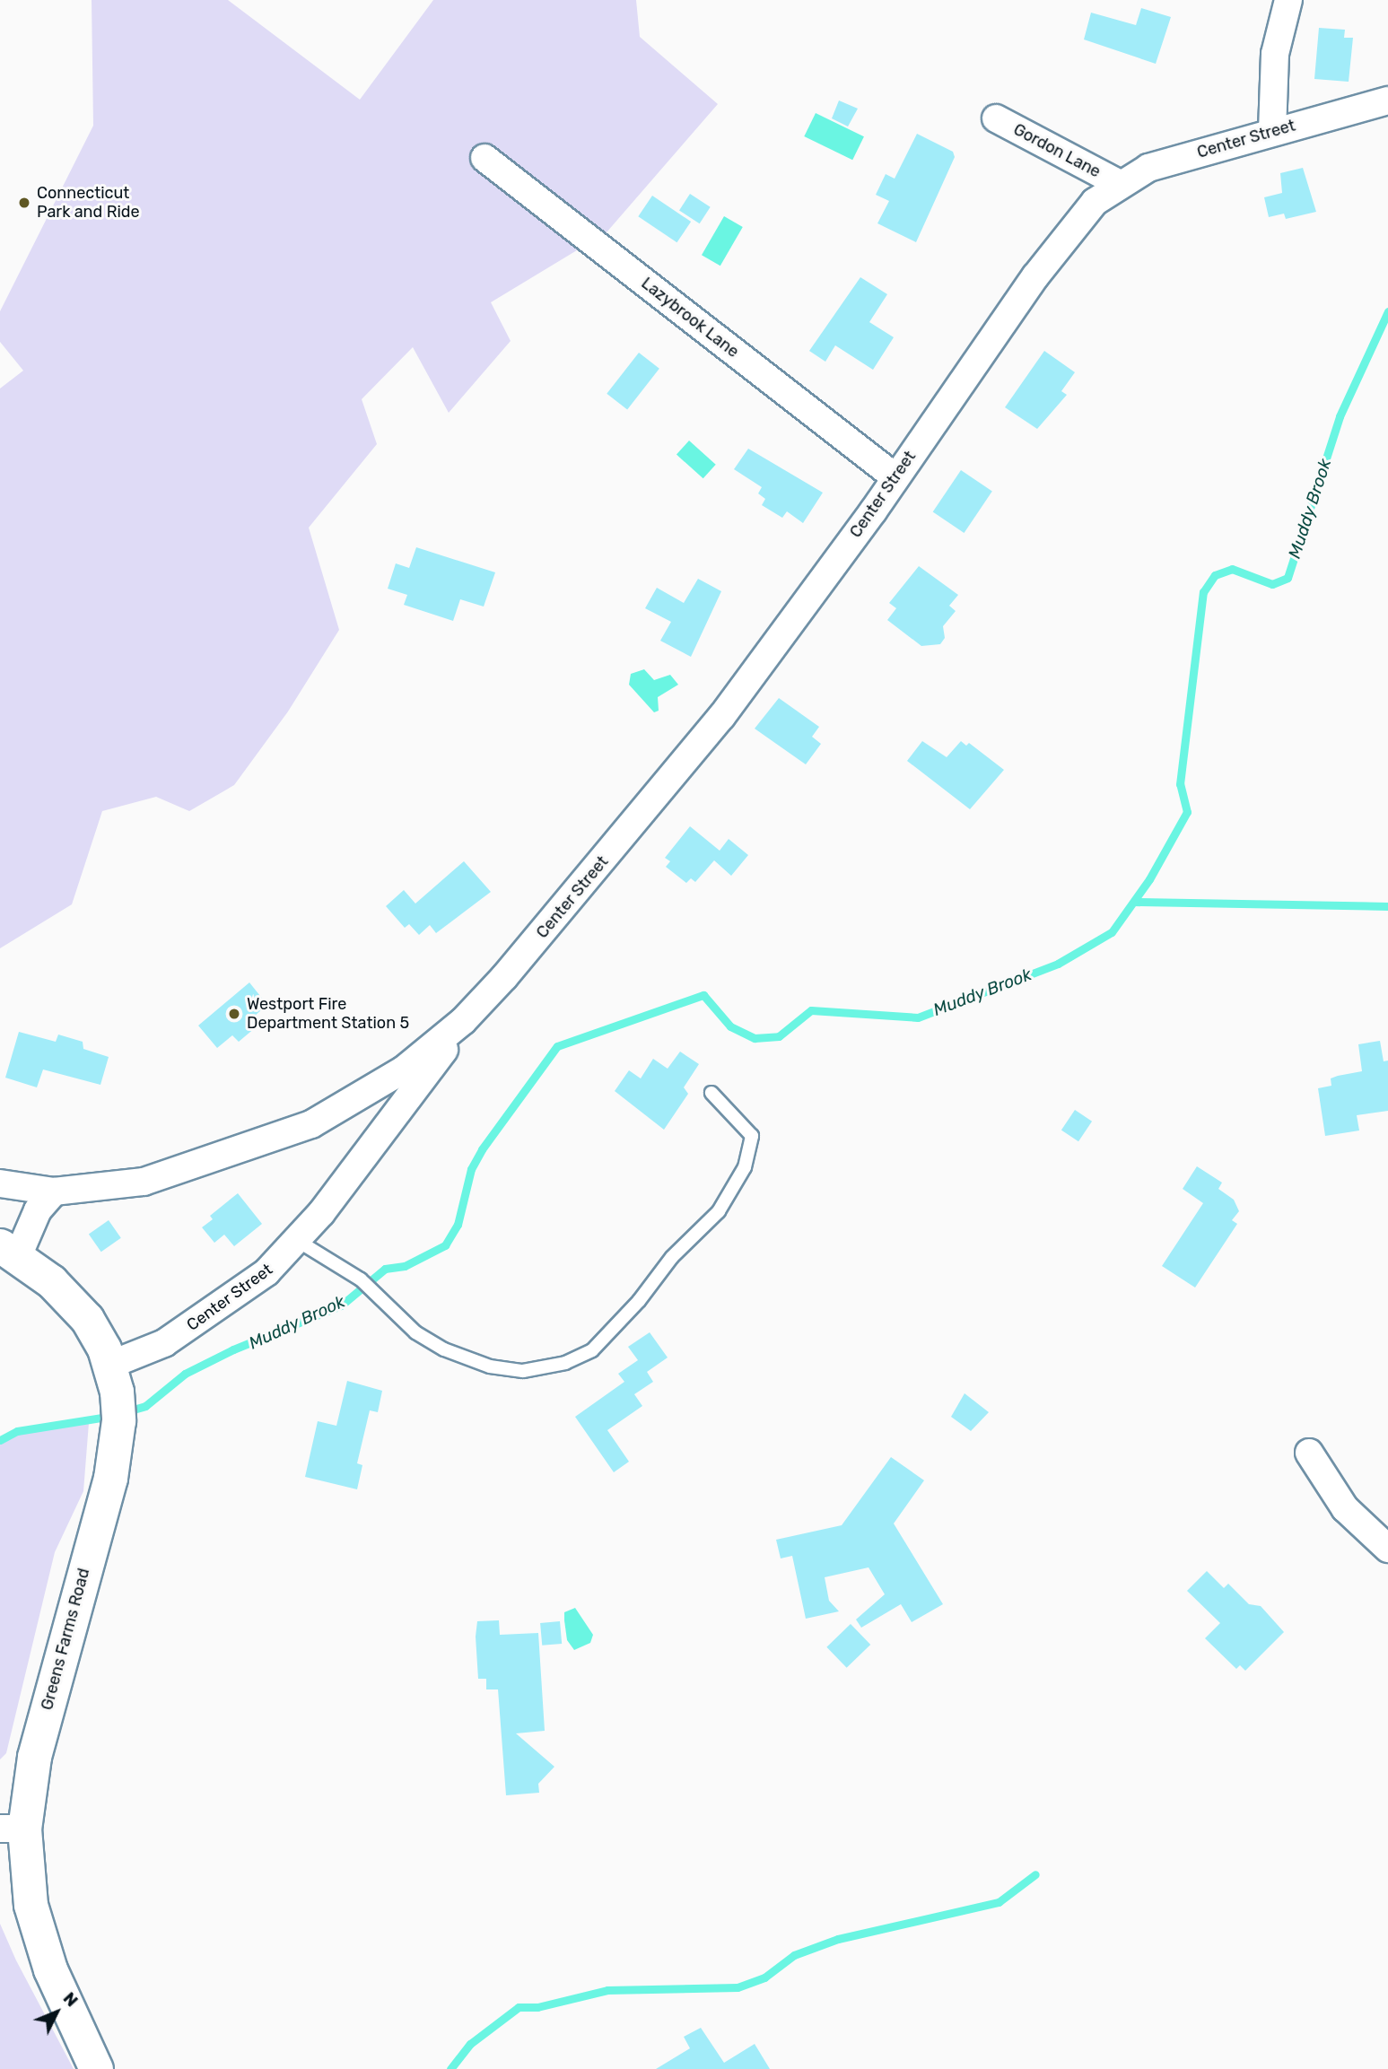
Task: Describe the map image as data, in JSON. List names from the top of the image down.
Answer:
{
  "streets": {
    "street": [
      "Center Street",
      "Gordon Lane",
      "Lazybrook Lane",
      "Greens Farms Road"
    ]
  },
  "crossings": [
    ["Center Street", "Gordon Lane"],
    ["Center Street", "Lazybrook Lane"],
    ["Center Street", "Greens Farms Road"]
  ],
  "water": ["Muddy Brook"],
  "places": ["Connecticut Park and Ride", "Westport Fire Department Station 5"],
  "north": "top right"
}
